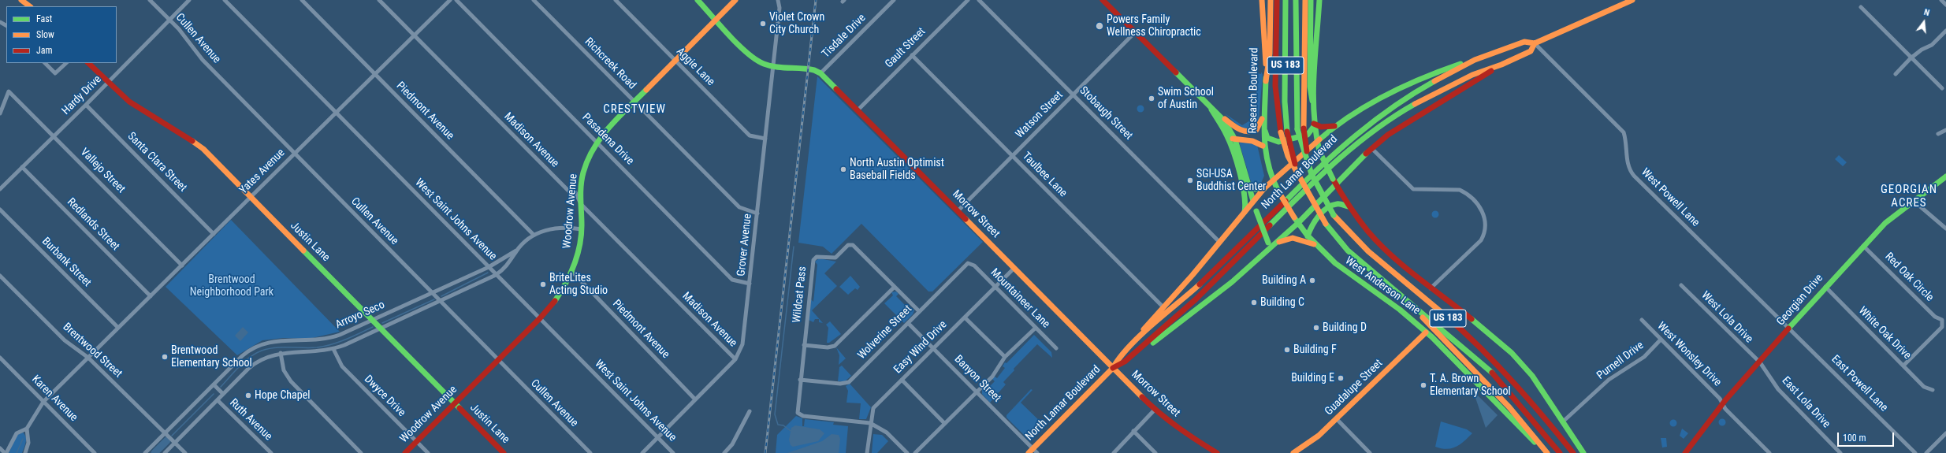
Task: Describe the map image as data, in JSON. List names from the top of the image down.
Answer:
{
  "streets": {
    "main road": [
      "US 183",
      "Research Boulevard",
      "North Lamar Boulevard",
      "Woodrow Avenue",
      "Morrow Street",
      "Justin Lane",
      "West Anderson Lane",
      "Georgian Drive",
      "Guadalupe Street"
    ],
    "street": [
      "Tisdale Drive",
      "Cullen Avenue",
      "Gault Street",
      "Richcreek Road",
      "Aggie Lane",
      "Hardy Drive",
      "Piedmont Avenue",
      "Stobaugh Street",
      "Watson Street",
      "Pasadena Drive",
      "Madison Avenue",
      "Santa Clara Street",
      "Vallejo Street",
      "Yates Avenue",
      "Taulbee Lane",
      "West Powell Lane",
      "West Saint Johns Avenue",
      "Redlands Street",
      "Grover Avenue",
      "Burbank Street",
      "Red Oak Circle",
      "Wildcat Pass",
      "Mountaineer Lane",
      "Arroyo Seco",
      "West Lola Drive",
      "Wolverine Street",
      "White Oak Drive",
      "Easy Wind Drive",
      "Brentwood Street",
      "West Wonsley Drive",
      "Purnell Drive",
      "Banyon Street",
      "East Powell Lane",
      "Dwyce Drive",
      "Karen Avenue",
      "East Lola Drive",
      "Ruth Avenue"
    ]
  },
  "crossings": [
    ["Tisdale Drive", "Morrow Street"],
    ["Cullen Avenue", "Hardy Drive"],
    ["Cullen Avenue", "Yates Avenue"],
    ["Cullen Avenue", "Woodrow Avenue"],
    ["Cullen Avenue", "Arroyo Seco"],
    ["Gault Street", "Taulbee Lane"],
    ["Gault Street", "Morrow Street"],
    ["Richcreek Road", "Woodrow Avenue"],
    ["Richcreek Road", "Grover Avenue"],
    ["Aggie Lane", "Woodrow Avenue"],
    ["Aggie Lane", "Grover Avenue"],
    ["Research Boulevard", "West Anderson Lane"],
    ["Hardy Drive", "Santa Clara Street"],
    ["Hardy Drive", "Vallejo Street"],
    ["Hardy Drive", "Redlands Street"],
    ["Hardy Drive", "Justin Lane"],
    ["Piedmont Avenue", "Yates Avenue"],
    ["Piedmont Avenue", "Woodrow Avenue"],
    ["Piedmont Avenue", "Grover Avenue"],
    ["Piedmont Avenue", "Arroyo Seco"],
    ["Stobaugh Street", "Watson Street"],
    ["Watson Street", "Taulbee Lane"],
    ["Watson Street", "Morrow Street"],
    ["Pasadena Drive", "Woodrow Avenue"],
    ["Pasadena Drive", "Grover Avenue"],
    ["Madison Avenue", "Yates Avenue"],
    ["Madison Avenue", "Woodrow Avenue"],
    ["Madison Avenue", "Grover Avenue"],
    ["Santa Clara Street", "Yates Avenue"],
    ["Vallejo Street", "Yates Avenue"],
    ["Yates Avenue", "West Saint Johns Avenue"],
    ["Yates Avenue", "Redlands Street"],
    ["Yates Avenue", "Justin Lane"],
    ["Yates Avenue", "Burbank Street"],
    ["Yates Avenue", "Brentwood Street"],
    ["Yates Avenue", "Karen Avenue"],
    ["North Lamar Boulevard", "West Powell Lane"],
    ["North Lamar Boulevard", "Morrow Street"],
    ["North Lamar Boulevard", "Banyon Street"],
    ["West Powell Lane", "Georgian Drive"],
    ["West Powell Lane", "East Powell Lane"],
    ["Woodrow Avenue", "Morrow Street"],
    ["Woodrow Avenue", "West Saint Johns Avenue"],
    ["Woodrow Avenue", "Justin Lane"],
    ["Woodrow Avenue", "Arroyo Seco"],
    ["Woodrow Avenue", "Dwyce Drive"],
    ["Morrow Street", "Grover Avenue"],
    ["Morrow Street", "Easy Wind Drive"],
    ["West Saint Johns Avenue", "Grover Avenue"],
    ["West Saint Johns Avenue", "Arroyo Seco"],
    ["Justin Lane", "Arroyo Seco"],
    ["Red Oak Circle", "Georgian Drive"],
    ["Red Oak Circle", "White Oak Drive"],
    ["West Anderson Lane", "Guadalupe Street"],
    ["Wildcat Pass", "Wolverine Street"],
    ["Wildcat Pass", "Easy Wind Drive"],
    ["Mountaineer Lane", "Wolverine Street"],
    ["Mountaineer Lane", "Easy Wind Drive"],
    ["Georgian Drive", "West Lola Drive"],
    ["Georgian Drive", "White Oak Drive"],
    ["Georgian Drive", "West Wonsley Drive"],
    ["Georgian Drive", "East Powell Lane"],
    ["Georgian Drive", "East Lola Drive"],
    ["Arroyo Seco", "Brentwood Street"],
    ["Arroyo Seco", "Dwyce Drive"],
    ["Arroyo Seco", "Ruth Avenue"],
    ["West Lola Drive", "East Lola Drive"],
    ["Wolverine Street", "Banyon Street"],
    ["Easy Wind Drive", "Banyon Street"],
    ["West Wonsley Drive", "Purnell Drive"]
  ],
  "districts": ["CRESTVIEW", "GEORGIAN ACRES"],
  "parks": ["Brentwood Neighborhood Park"],
  "places": [
    "Violet Crown City Church",
    "Powers Family Wellness Chiropractic",
    "Swim School of Austin",
    "North Austin Optimist Baseball Fields",
    "SGI-USA Buddhist Center",
    "Building A",
    "BriteLites Acting Studio",
    "Building C",
    "Building D",
    "Building F",
    "Brentwood Elementary School",
    "Building E",
    "T. A. Brown Elementary School",
    "Hope Chapel"
  ],
  "legend": ["Fast", "Slow", "Jam"],
  "scale_bar": "100 m",
  "north": "top"
}
